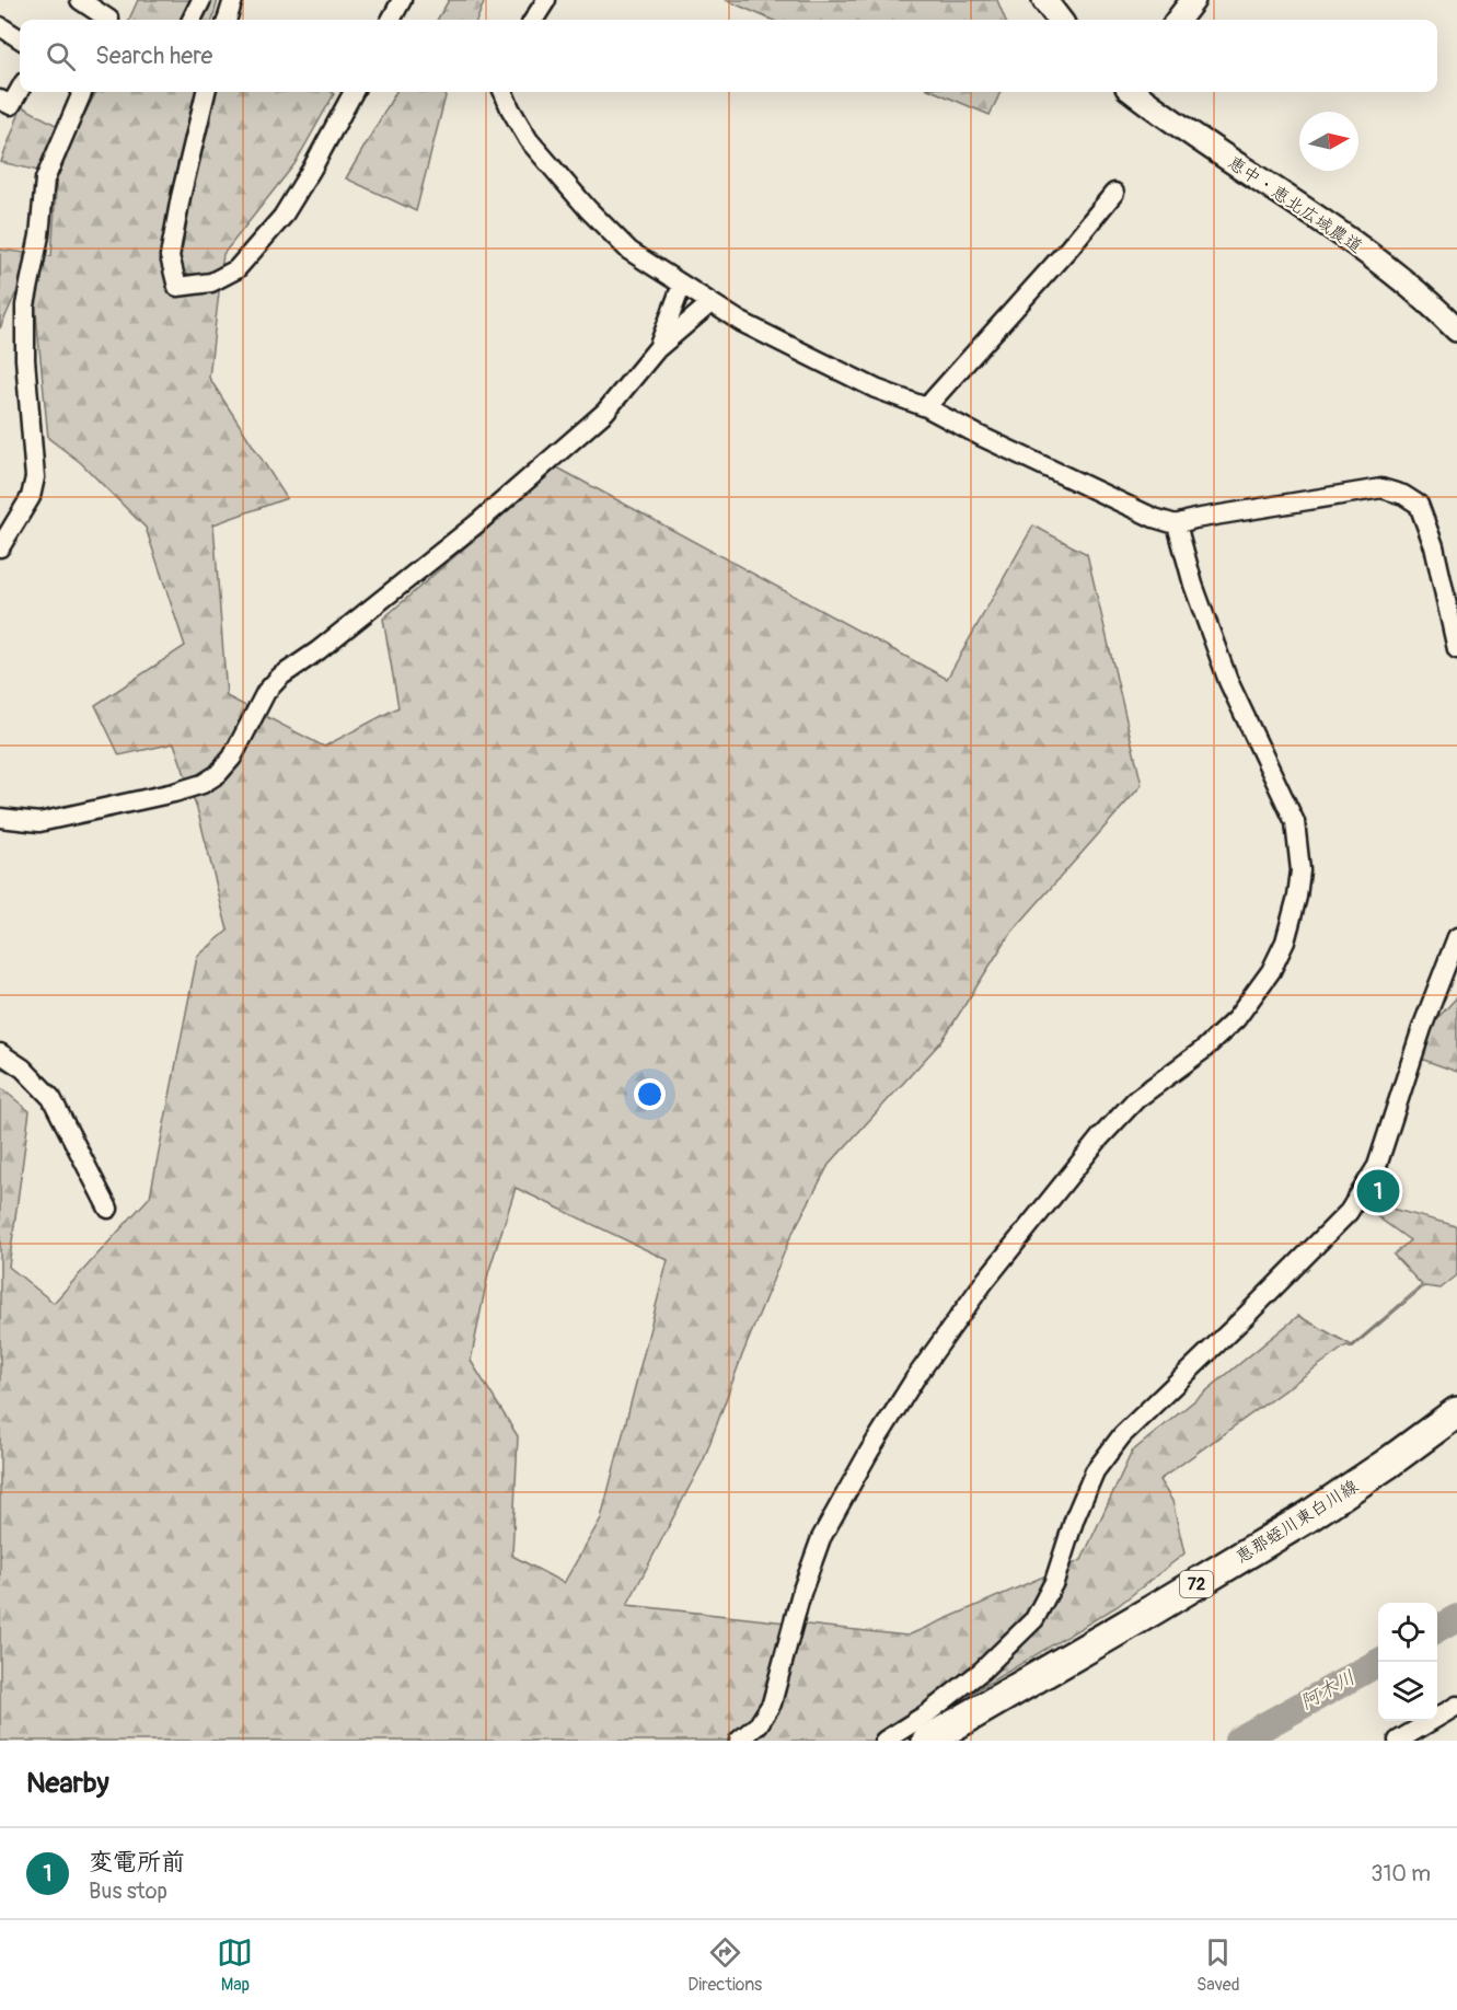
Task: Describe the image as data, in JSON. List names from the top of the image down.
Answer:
{
  "streets": {
    "main road": ["恵那蛭川東白川線", "72"],
    "street": ["恵中・恵北広域農道"]
  },
  "water": ["阿木川"],
  "north": "right",
  "page": {
    "search": "Search here",
    "pins": "1",
    "heading": "Nearby",
    "list": [
      {
        "mark": "1",
        "name": "変電所前",
        "note": "Bus stop",
        "value": "310 m"
      }
    ],
    "nav": ["Map", "Directions", "Saved"]
  }
}
